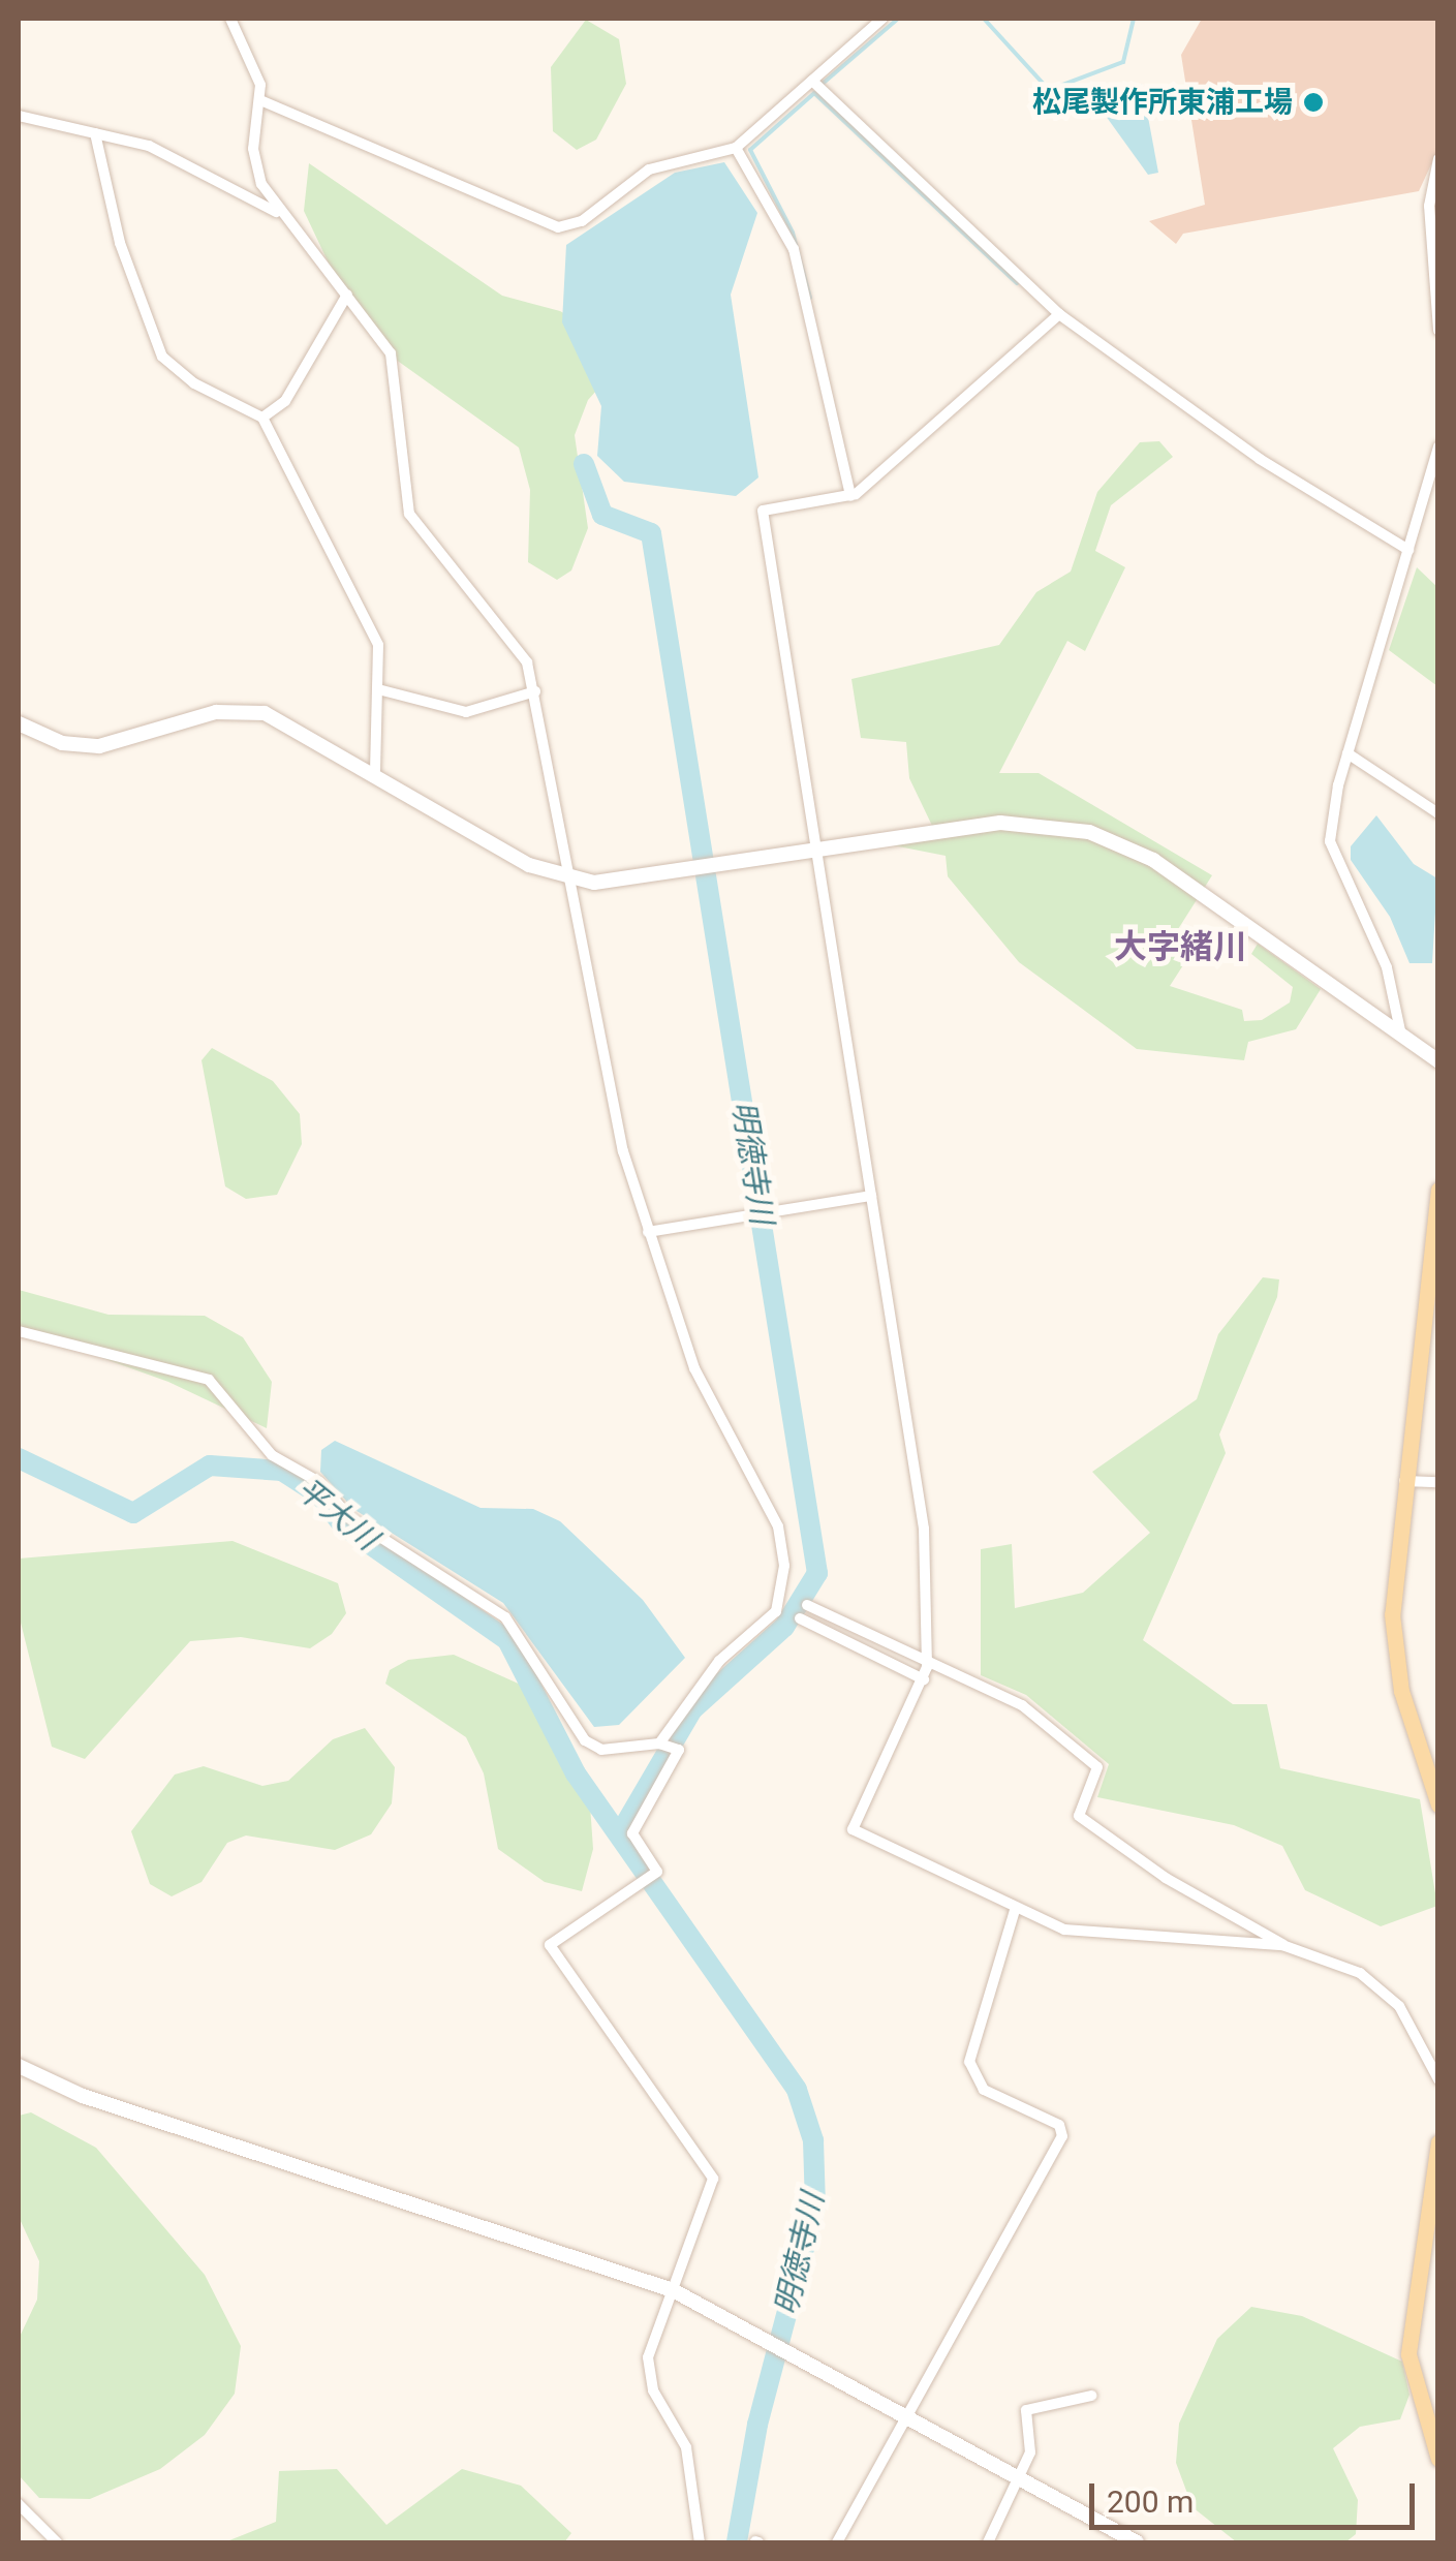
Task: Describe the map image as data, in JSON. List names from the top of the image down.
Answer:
{
  "districts": ["大字緒川"],
  "water": ["明徳寺川", "平大川"],
  "places": ["松尾製作所東浦工場"],
  "scale_bar": "200 m"
}
